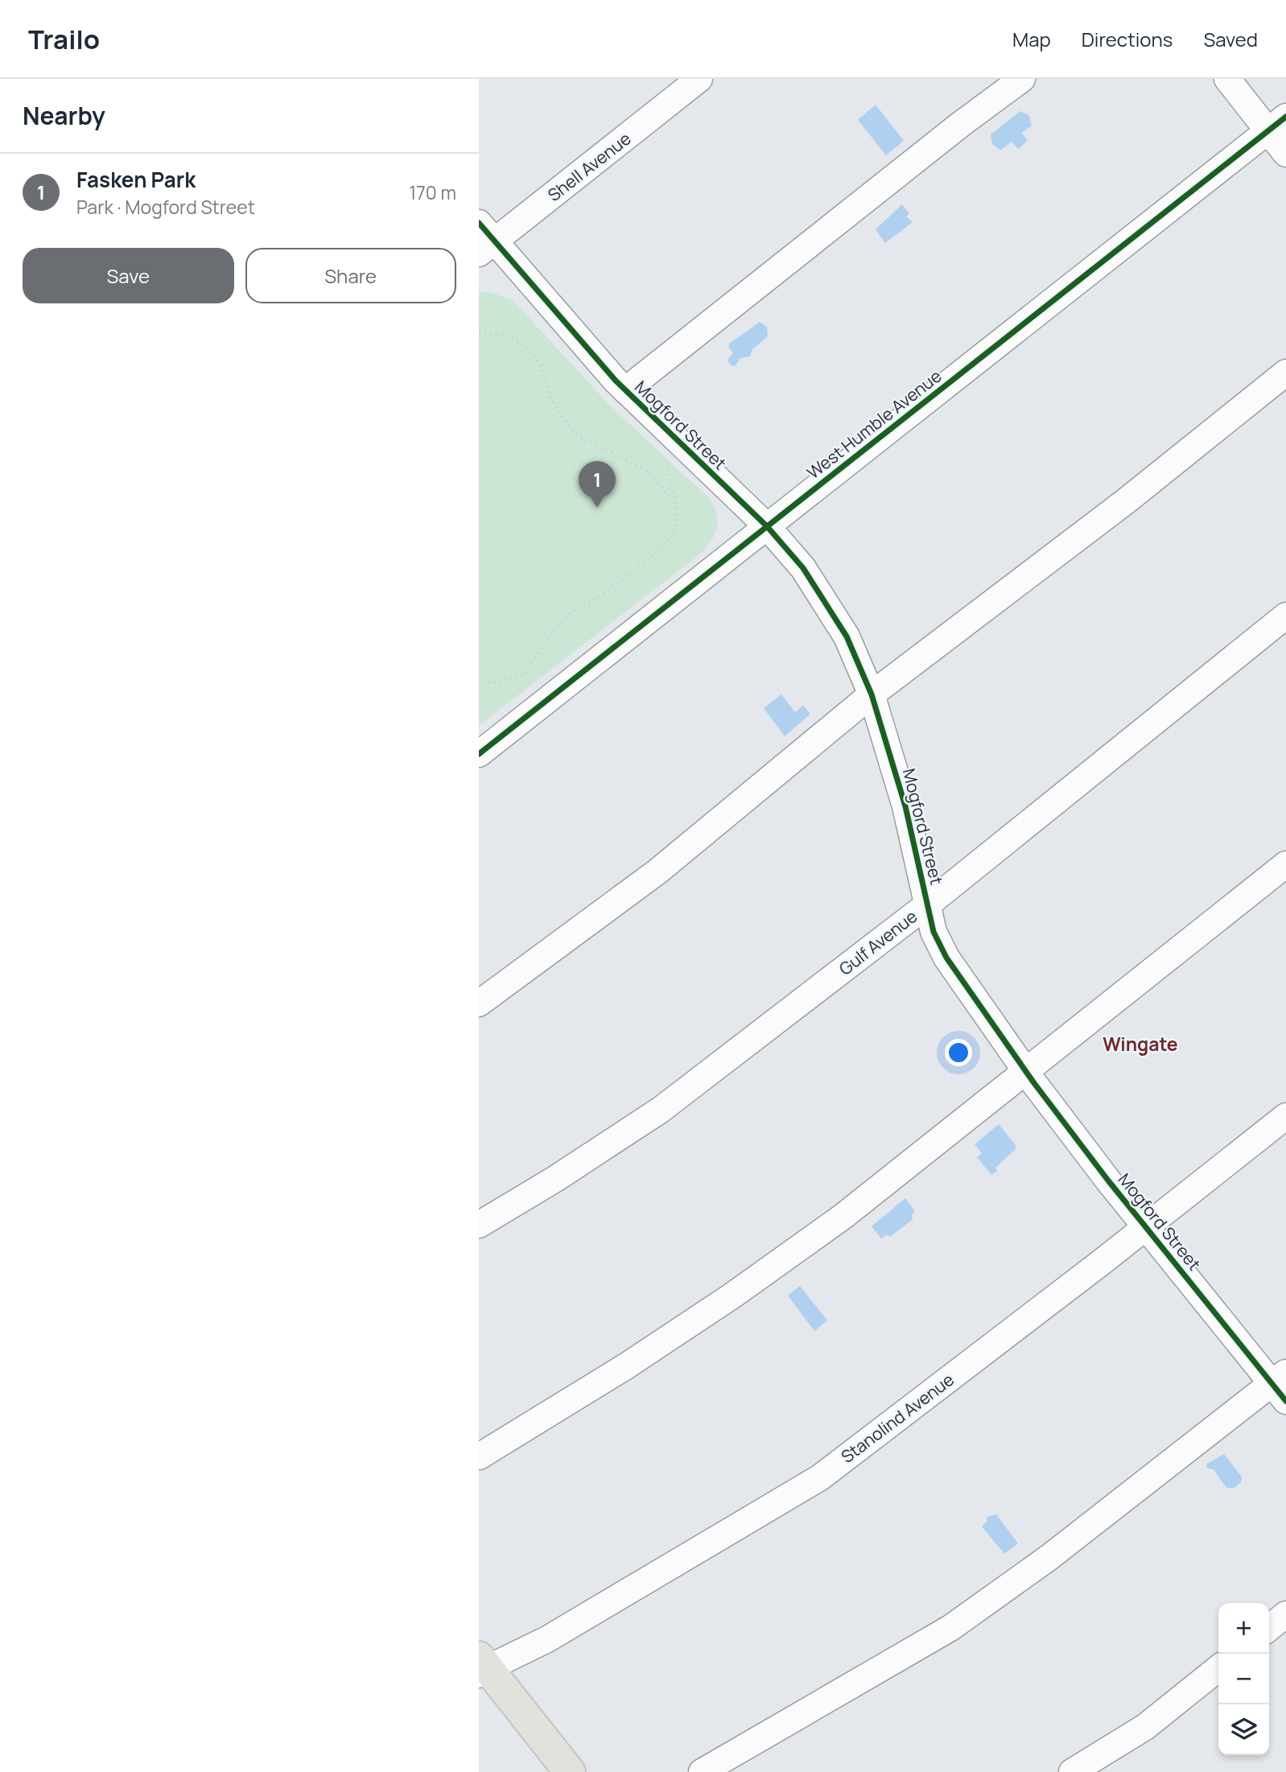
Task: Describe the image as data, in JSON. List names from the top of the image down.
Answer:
{
  "streets": {
    "street": [
      "Shell Avenue",
      "West Humble Avenue",
      "Mogford Street",
      "Gulf Avenue",
      "Stanolind Avenue"
    ]
  },
  "crossings": [
    ["Shell Avenue", "Mogford Street"],
    ["West Humble Avenue", "Mogford Street"],
    ["Mogford Street", "Gulf Avenue"],
    ["Mogford Street", "Stanolind Avenue"]
  ],
  "districts": ["Wingate"],
  "page": {
    "header": "Trailo",
    "nav": ["Map", "Directions", "Saved"],
    "heading": "Nearby",
    "list": [
      {
        "mark": "1",
        "name": "Fasken Park",
        "note": "Park · Mogford Street",
        "value": "170 m"
      }
    ],
    "buttons": ["Save", "Share"],
    "pins": "1",
    "map_buttons": ["+", "−"]
  }
}
